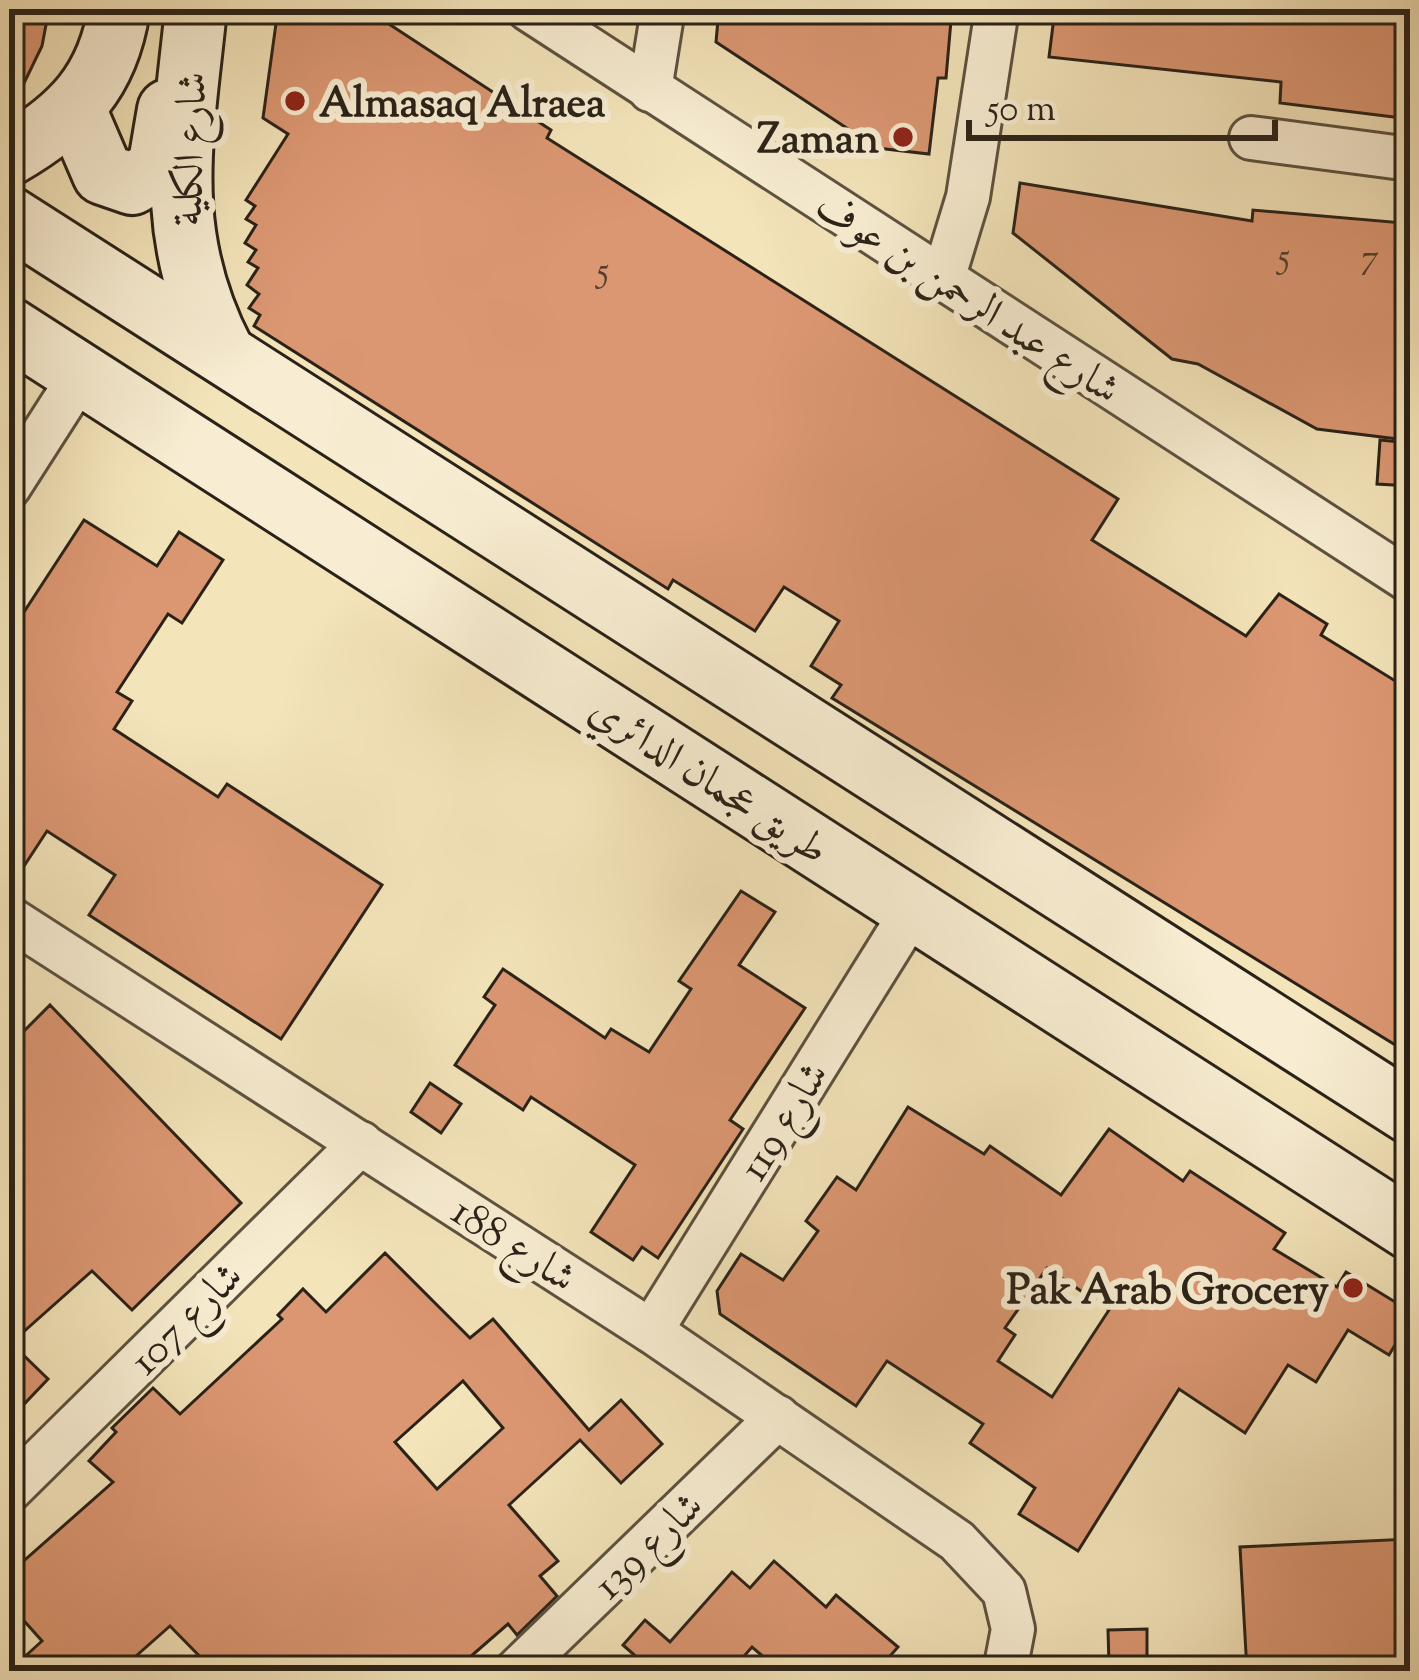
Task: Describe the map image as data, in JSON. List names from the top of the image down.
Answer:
{
  "streets": {
    "main road": ["شارع الكلية", "طريق عجمان الدائري"],
    "street": [
      "شارع عبد الرحمن بن عوف",
      "شارع 119",
      "شارع 188",
      "شارع 107",
      "شارع 139"
    ]
  },
  "crossings": [
    ["طريق عجمان الدائري", "شارع 119"],
    ["شارع 119", "شارع 188"],
    ["شارع 188", "شارع 107"],
    ["شارع 188", "شارع 139"]
  ],
  "places": ["Almasaq Alraea", "Zaman", "Pak Arab Grocery"],
  "house_numbers": ["5", "7", "5"],
  "scale_bar": "50 m"
}
